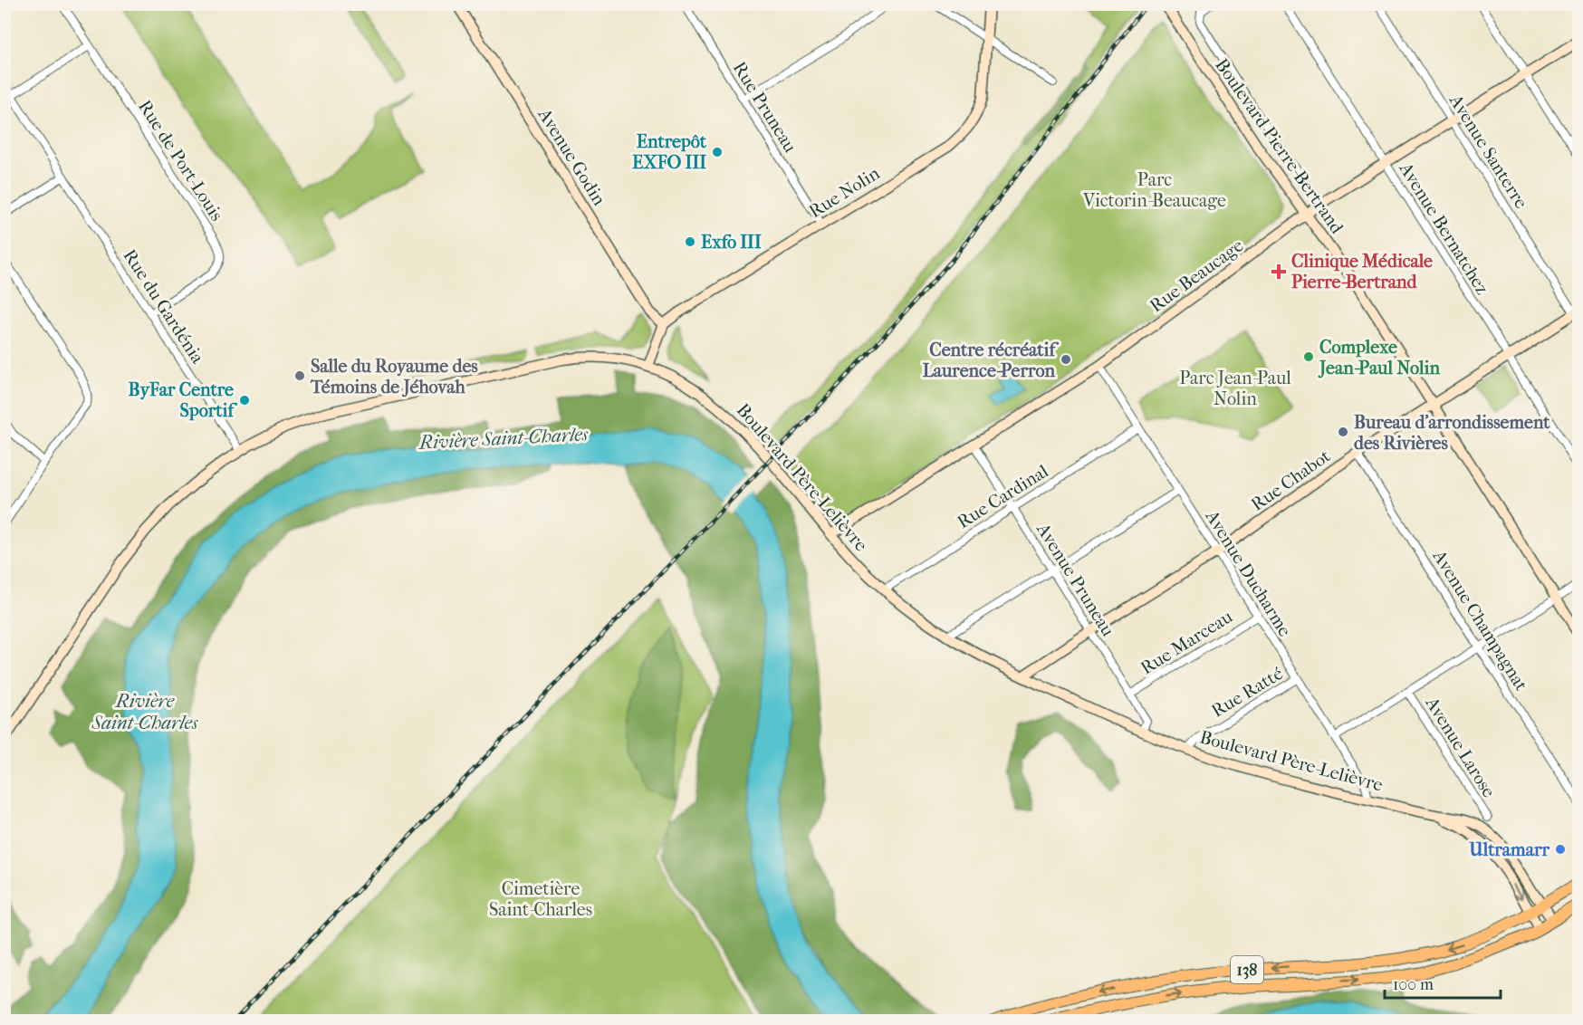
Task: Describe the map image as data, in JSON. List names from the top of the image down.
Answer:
{
  "streets": {
    "main road": [
      "Boulevard Pierre-Bertrand",
      "Avenue Godin",
      "Rue Nolin",
      "Rue Beaucage",
      "Boulevard Père-Lelièvre",
      "Rue Chabot",
      "138"
    ],
    "street": [
      "Rue Pruneau",
      "Avenue Santerre",
      "Rue de Port-Louis",
      "Avenue Bernatchez",
      "Rue du Gardénia",
      "Rue Cardinal",
      "Avenue Ducharme",
      "Avenue Pruneau",
      "Avenue Champagnat",
      "Rue Marceau",
      "Rue Ratté",
      "Avenue Larose"
    ]
  },
  "crossings": [
    ["Rue Pruneau", "Rue Nolin"],
    ["Boulevard Pierre-Bertrand", "Rue Beaucage"],
    ["Boulevard Pierre-Bertrand", "Rue Chabot"],
    ["Avenue Santerre", "Rue Beaucage"],
    ["Avenue Santerre", "Rue Chabot"],
    ["Avenue Godin", "Rue Nolin"],
    ["Rue de Port-Louis", "Rue du Gardénia"],
    ["Avenue Bernatchez", "Rue Beaucage"],
    ["Avenue Bernatchez", "Rue Chabot"],
    ["Rue Beaucage", "Boulevard Père-Lelièvre"],
    ["Rue Beaucage", "Avenue Ducharme"],
    ["Rue Beaucage", "Avenue Pruneau"],
    ["Rue du Gardénia", "Boulevard Père-Lelièvre"],
    ["Boulevard Père-Lelièvre", "Rue Chabot"],
    ["Boulevard Père-Lelièvre", "Rue Cardinal"],
    ["Boulevard Père-Lelièvre", "Avenue Ducharme"],
    ["Boulevard Père-Lelièvre", "Avenue Pruneau"],
    ["Boulevard Père-Lelièvre", "Rue Ratté"],
    ["Boulevard Père-Lelièvre", "138"],
    ["Rue Chabot", "Avenue Ducharme"],
    ["Rue Chabot", "Avenue Pruneau"],
    ["Rue Chabot", "Avenue Champagnat"],
    ["Rue Cardinal", "Avenue Ducharme"],
    ["Rue Cardinal", "Avenue Pruneau"],
    ["Avenue Ducharme", "Rue Marceau"],
    ["Avenue Ducharme", "Rue Ratté"],
    ["Avenue Pruneau", "Rue Marceau"]
  ],
  "water": ["Rivière Saint-Charles"],
  "parks": ["Parc Victorin-Beaucage", "Parc Jean-Paul Nolin", "Cimetière Saint-Charles"],
  "places": {
    "other": [
      "Entrepôt EXFO III",
      "Exfo III",
      "Complexe Jean-Paul Nolin",
      "Centre récréatif Laurence-Perron",
      "Salle du Royaume des Témoins de Jéhovah",
      "ByFar Centre Sportif",
      "Bureau d'arrondissement des Rivières",
      "Ultramarr"
    ],
    "health": ["Clinique Médicale Pierre-Bertrand"]
  },
  "scale_bar": "100 m"
}
